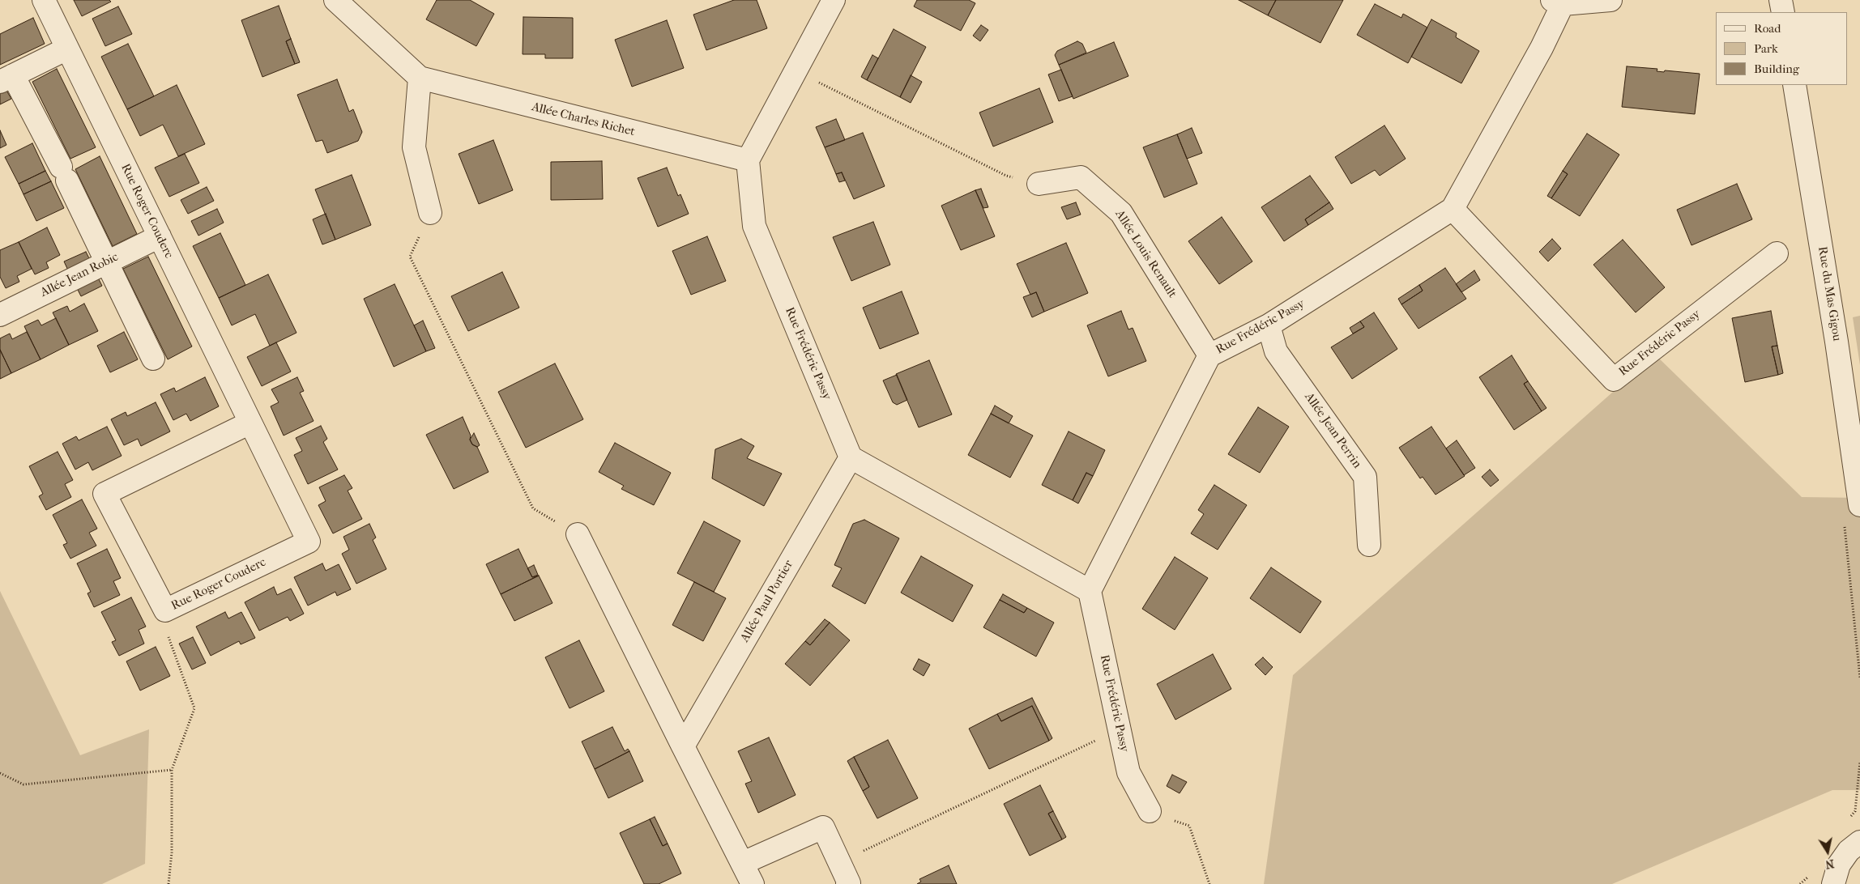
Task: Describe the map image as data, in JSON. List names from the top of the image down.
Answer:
{
  "streets": {
    "street": [
      "Allée Charles Richet",
      "Rue Roger Couderc",
      "Allée Louis Renault",
      "Allée Jean Robic",
      "Rue du Mas Gigou",
      "Rue Frédéric Passy",
      "Allée Jean Perrin",
      "Allée Paul Portier"
    ]
  },
  "crossings": [
    ["Allée Charles Richet", "Rue Frédéric Passy"],
    ["Rue Roger Couderc", "Allée Jean Robic"],
    ["Allée Louis Renault", "Rue Frédéric Passy"],
    ["Rue Frédéric Passy", "Allée Jean Perrin"],
    ["Rue Frédéric Passy", "Allée Paul Portier"]
  ],
  "legend": ["Road", "Park", "Building"],
  "north": "bottom"
}
